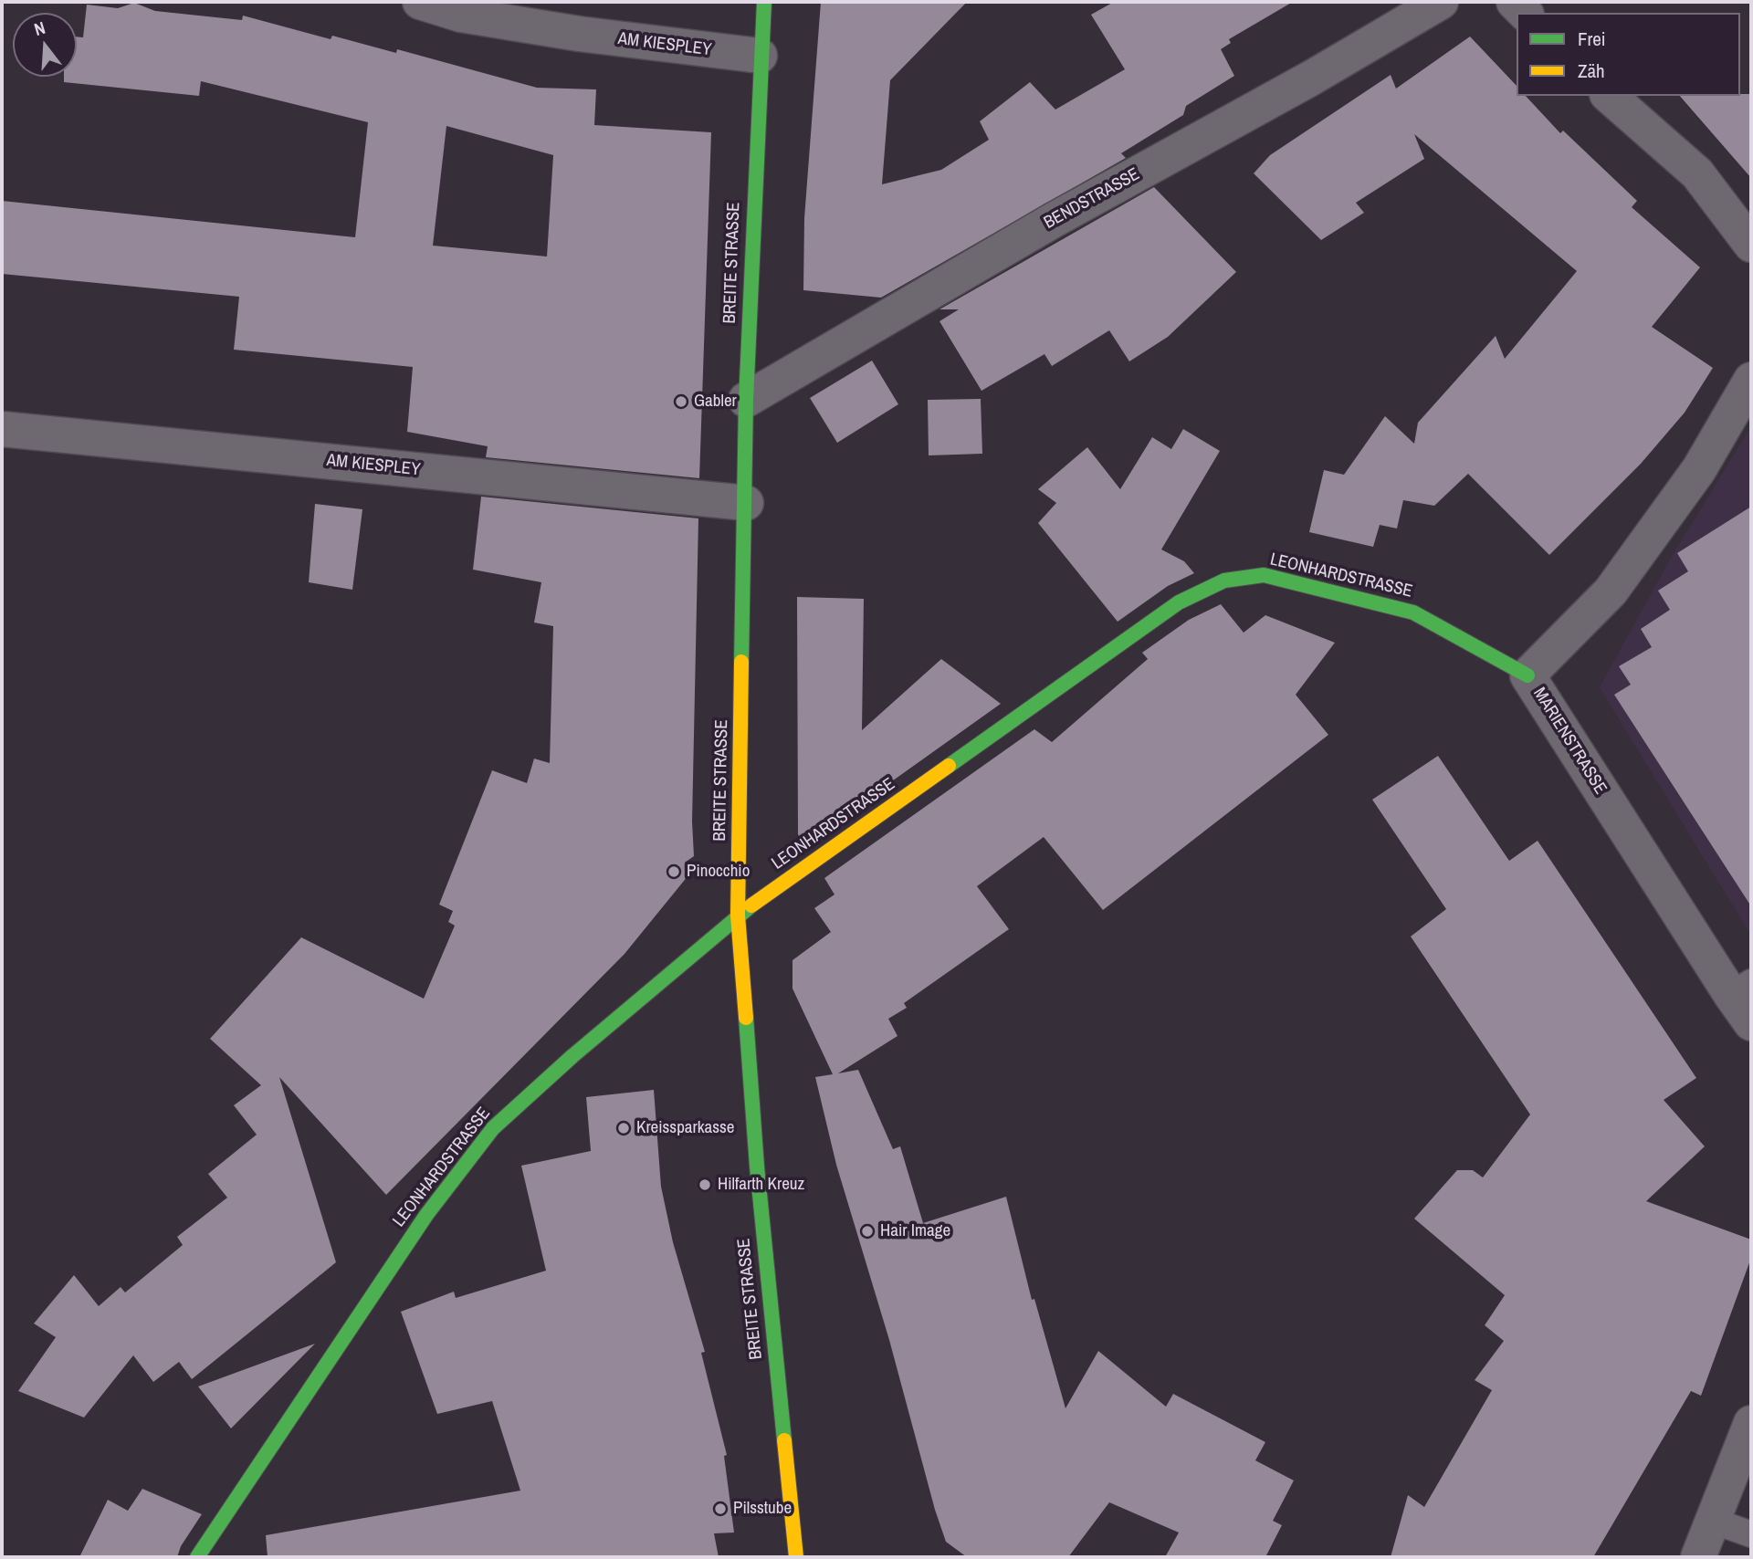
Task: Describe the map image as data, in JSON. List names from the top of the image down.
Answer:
{
  "streets": {
    "main road": ["BREITE STRASSE", "LEONHARDSTRASSE"],
    "street": ["AM KIESPLEY", "BENDSTRASSE", "MARIENSTRASSE"]
  },
  "crossings": [
    ["AM KIESPLEY", "BREITE STRASSE"],
    ["BENDSTRASSE", "BREITE STRASSE"],
    ["BREITE STRASSE", "LEONHARDSTRASSE"],
    ["LEONHARDSTRASSE", "MARIENSTRASSE"]
  ],
  "places": [
    "Gabler",
    "Pinocchio",
    "Kreissparkasse",
    "Hilfarth Kreuz",
    "Hair Image",
    "Pilsstube"
  ],
  "legend": ["Frei", "Zäh"],
  "north": "top"
}
